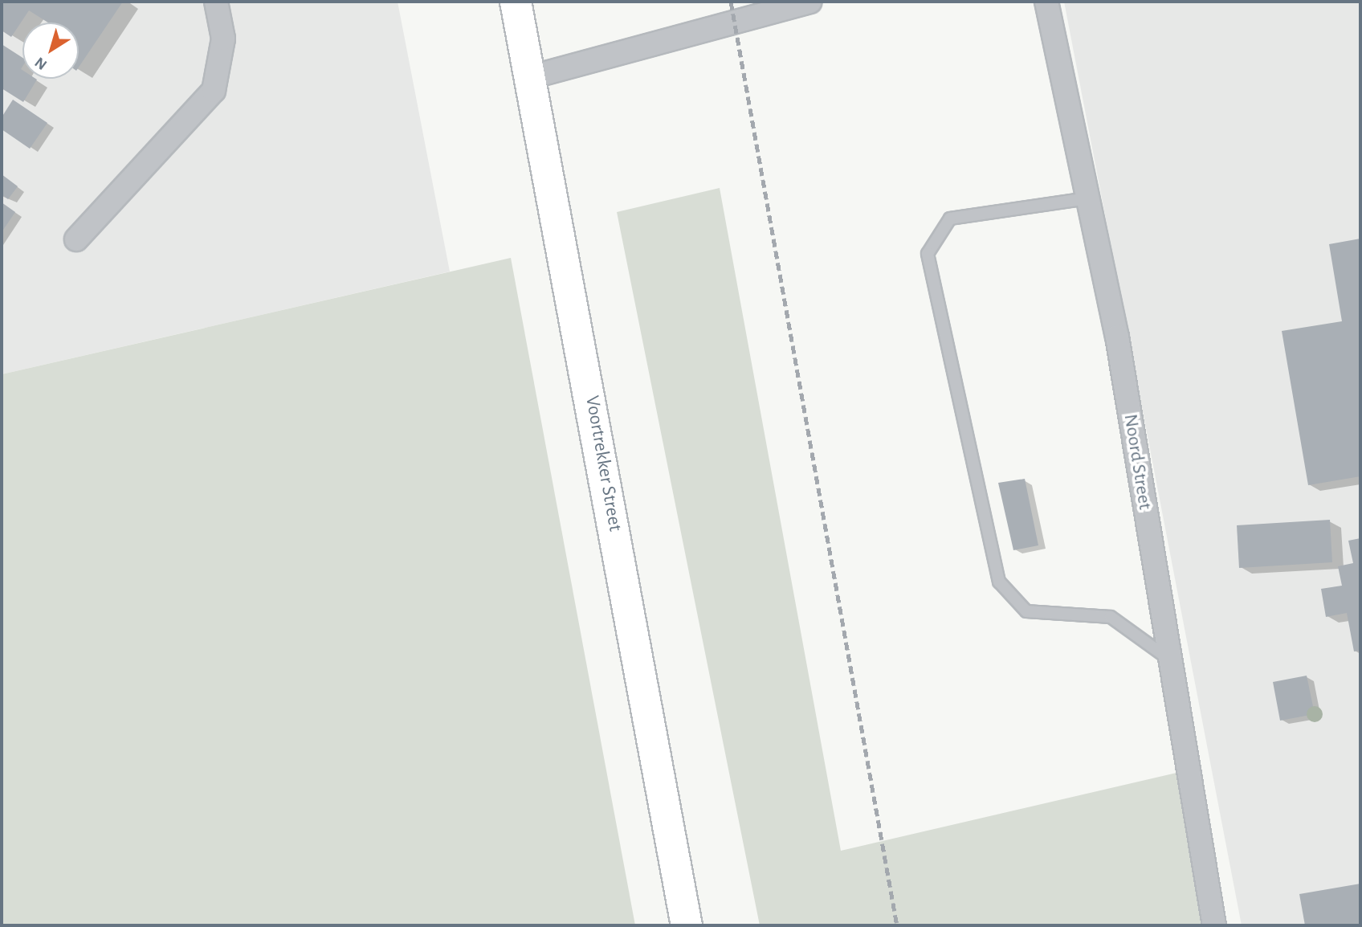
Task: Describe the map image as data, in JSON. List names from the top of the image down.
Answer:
{
  "streets": {
    "main road": ["Voortrekker Street"],
    "street": ["Noord Street"]
  },
  "north": "bottom left"
}
